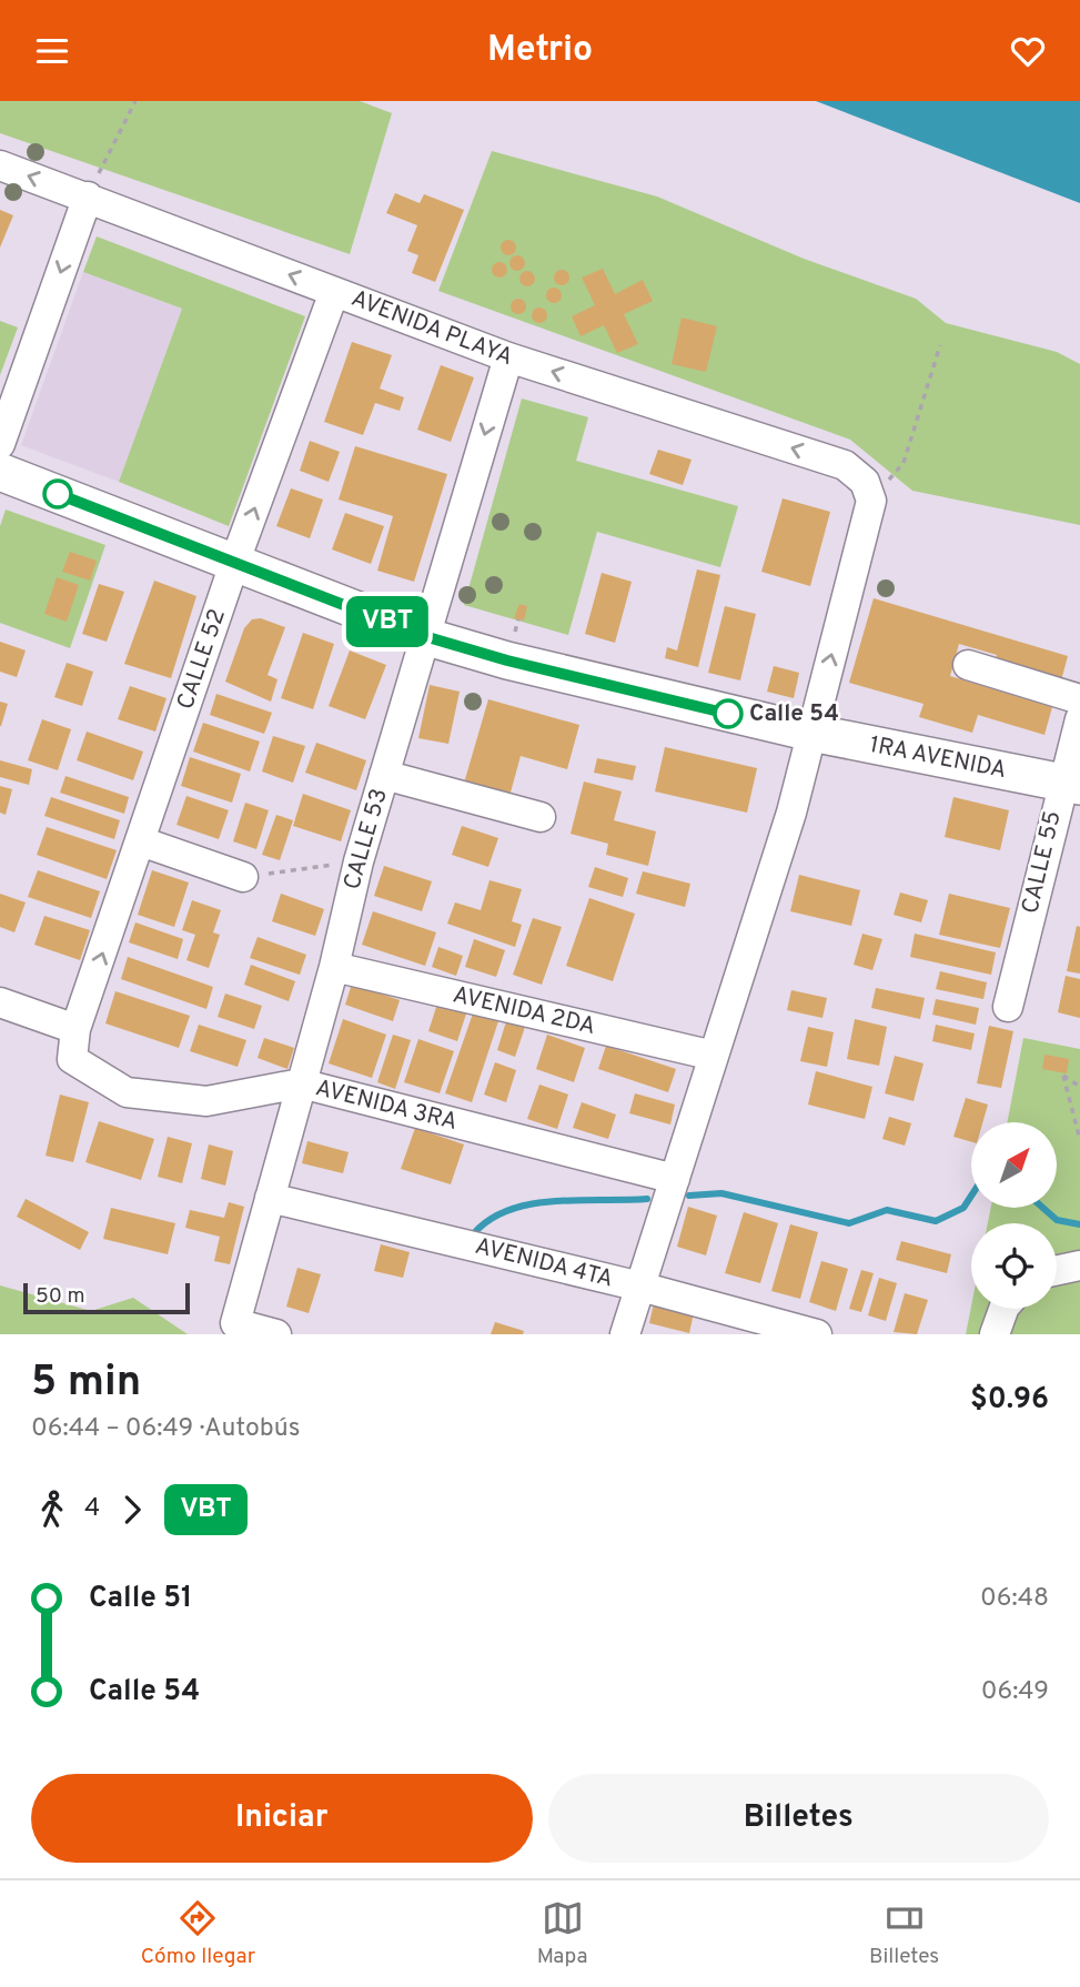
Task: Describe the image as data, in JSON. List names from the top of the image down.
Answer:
{
  "streets": {
    "main road": ["1RA AVENIDA"],
    "street": [
      "AVENIDA PLAYA",
      "CALLE 52",
      "CALLE 53",
      "CALLE 55",
      "AVENIDA 2DA",
      "AVENIDA 3RA",
      "AVENIDA 4TA"
    ]
  },
  "crossings": [
    ["AVENIDA PLAYA", "CALLE 52"],
    ["AVENIDA PLAYA", "CALLE 53"],
    ["CALLE 52", "1RA AVENIDA"],
    ["CALLE 52", "AVENIDA 3RA"],
    ["1RA AVENIDA", "CALLE 53"],
    ["1RA AVENIDA", "CALLE 55"],
    ["CALLE 53", "AVENIDA 2DA"],
    ["CALLE 53", "AVENIDA 3RA"],
    ["CALLE 53", "AVENIDA 4TA"]
  ],
  "one_way": ["AVENIDA PLAYA", "CALLE 52"],
  "places": ["Calle 54"],
  "lines": ["bus line VBT"],
  "scale_bar": "50 m",
  "north": "top right",
  "page": {
    "header": "Metrio",
    "on_map": "VBT",
    "scale": "50 m",
    "heading": ["5 min", "06:44 – 06:49 · Autobús", "$0.96"],
    "legs": ["4", "VBT"],
    "list": [
      {
        "name": "Calle 51",
        "value": "06:48"
      },
      {
        "name": "Calle 54",
        "value": "06:49"
      }
    ],
    "buttons": ["Iniciar", "Billetes"],
    "tabs": ["Cómo llegar", "Mapa", "Billetes"]
  }
}
